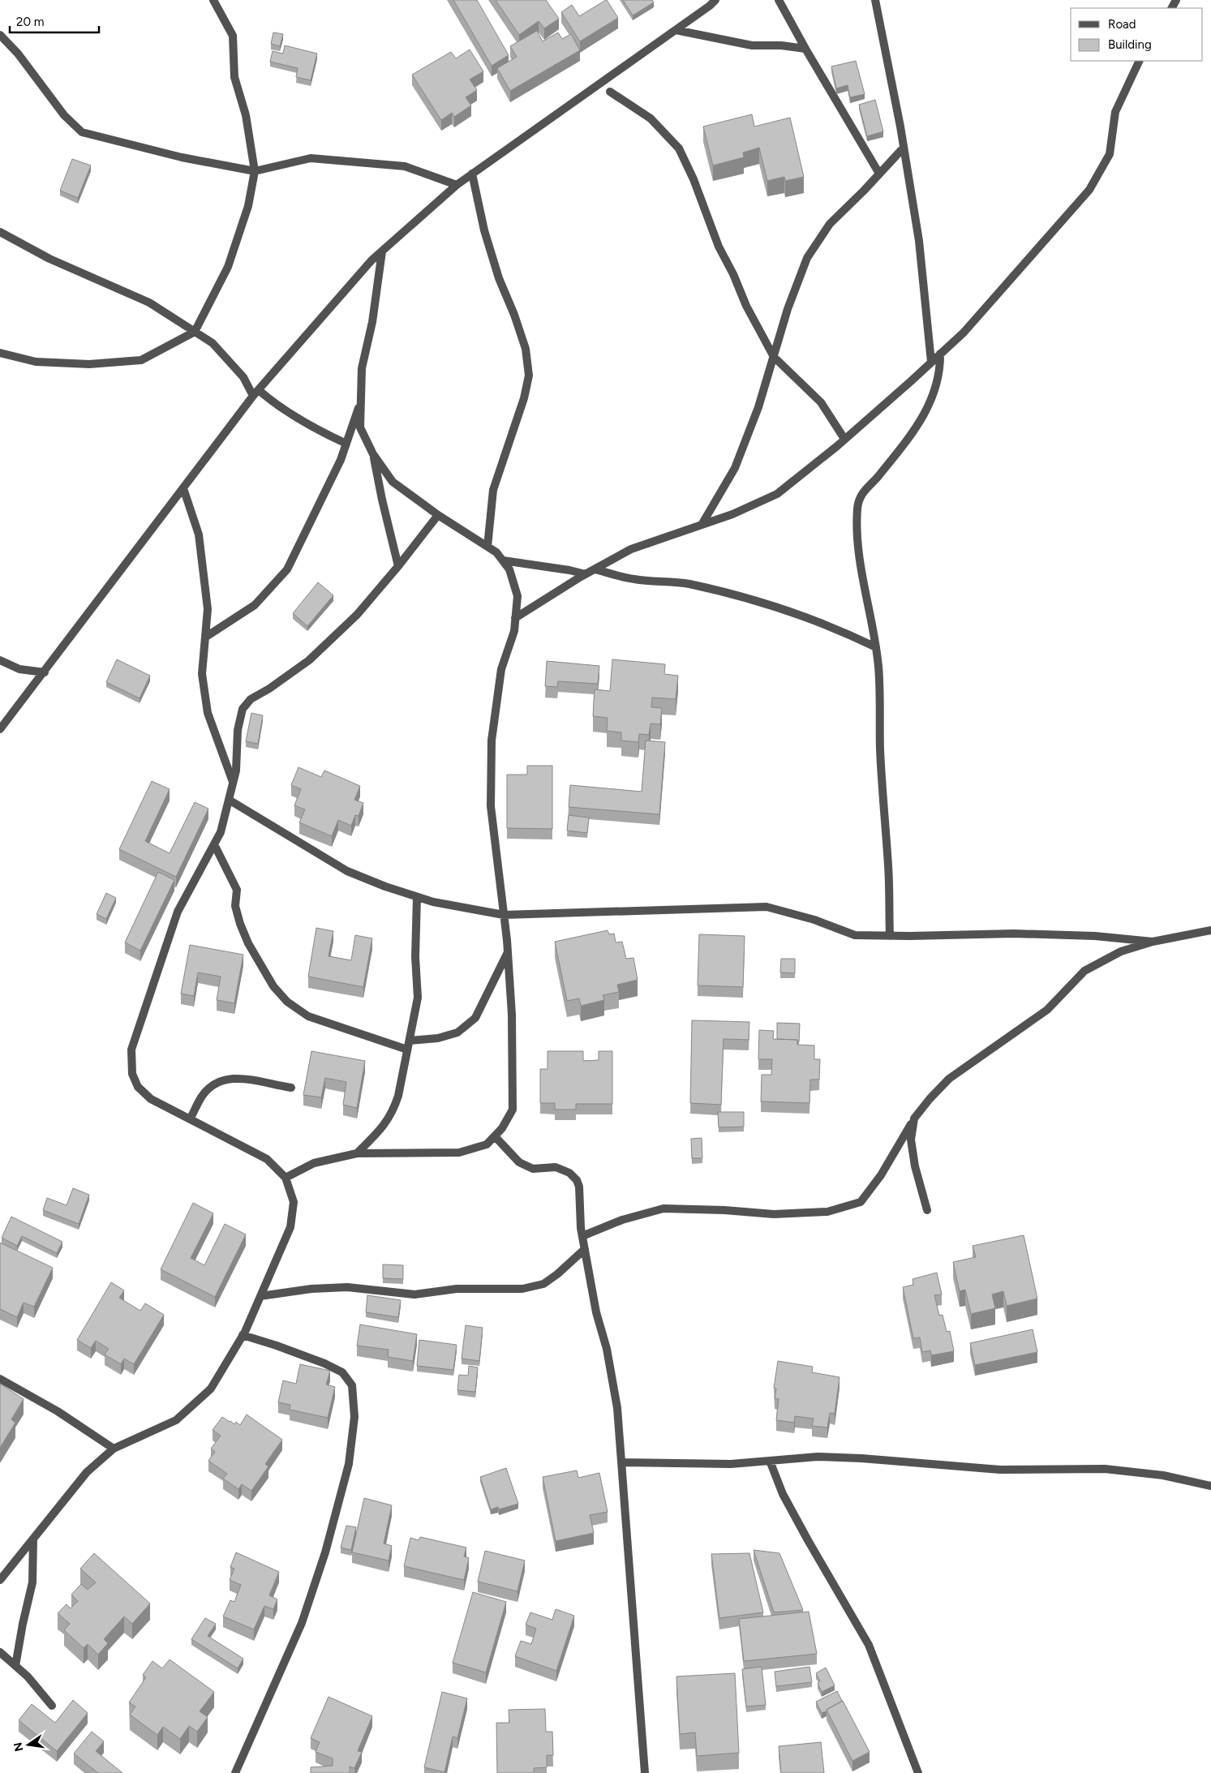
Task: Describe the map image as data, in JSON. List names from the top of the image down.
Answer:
{
  "legend": ["Road", "Building"],
  "scale_bar": "20 m",
  "north": "left"
}
